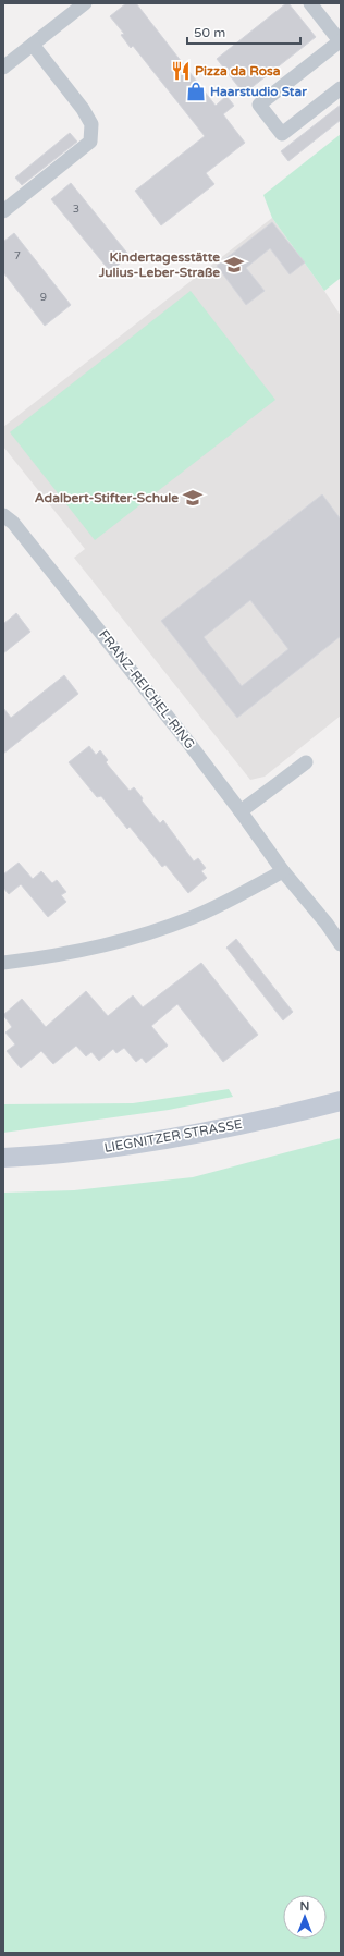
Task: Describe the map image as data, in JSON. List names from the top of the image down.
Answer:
{
  "streets": {
    "main road": ["LIEGNITZER STRASSE"],
    "street": ["FRANZ-REICHEL-RING"]
  },
  "places": {
    "restaurant": ["Pizza da Rosa"],
    "shop": ["Haarstudio Star"],
    "school or university": ["Kindertagesstätte Julius-Leber-Straße", "Adalbert-Stifter-Schule"]
  },
  "house_numbers": ["3", "7", "9"],
  "scale_bar": "50 m",
  "north": "top"
}
